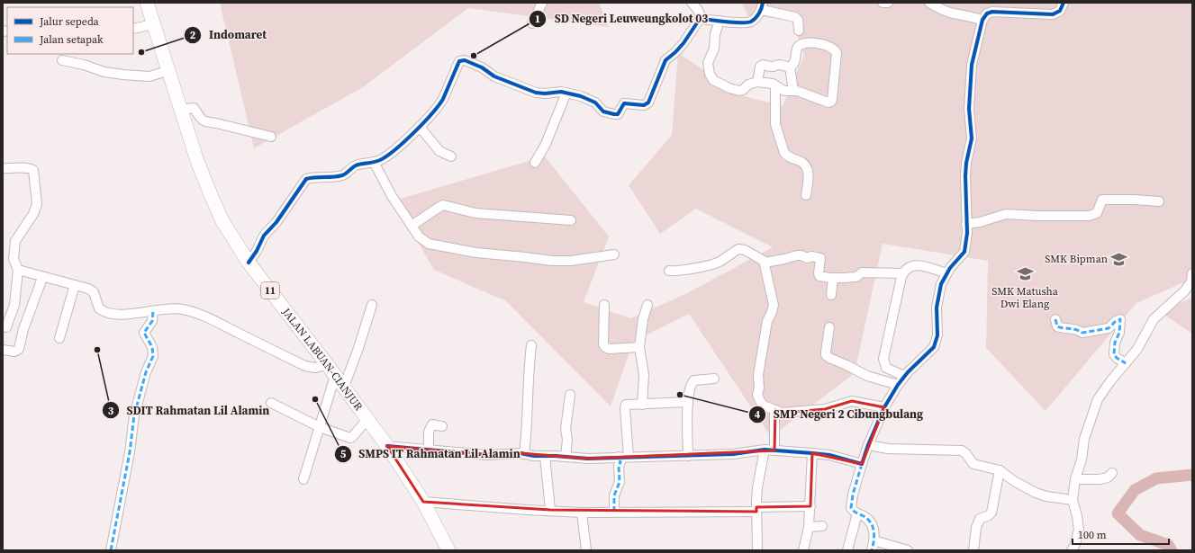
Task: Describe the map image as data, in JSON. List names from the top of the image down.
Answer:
{
  "streets": {
    "highway": ["11", "JALAN LABUAN-CIANJUR"]
  },
  "places": {
    "other": [
      "Indomaret",
      "SD Negeri Leuweungkolot 03",
      "SDIT Rahmatan Lil Alamin",
      "SMP Negeri 2 Cibungbulang",
      "SMPS IT Rahmatan Lil Alamin"
    ],
    "school or university": ["SMK Bipman", "SMK Matusha Dwi Elang"]
  },
  "legend": ["Jalur sepeda", "Jalan setapak"],
  "scale_bar": "100 m"
}
